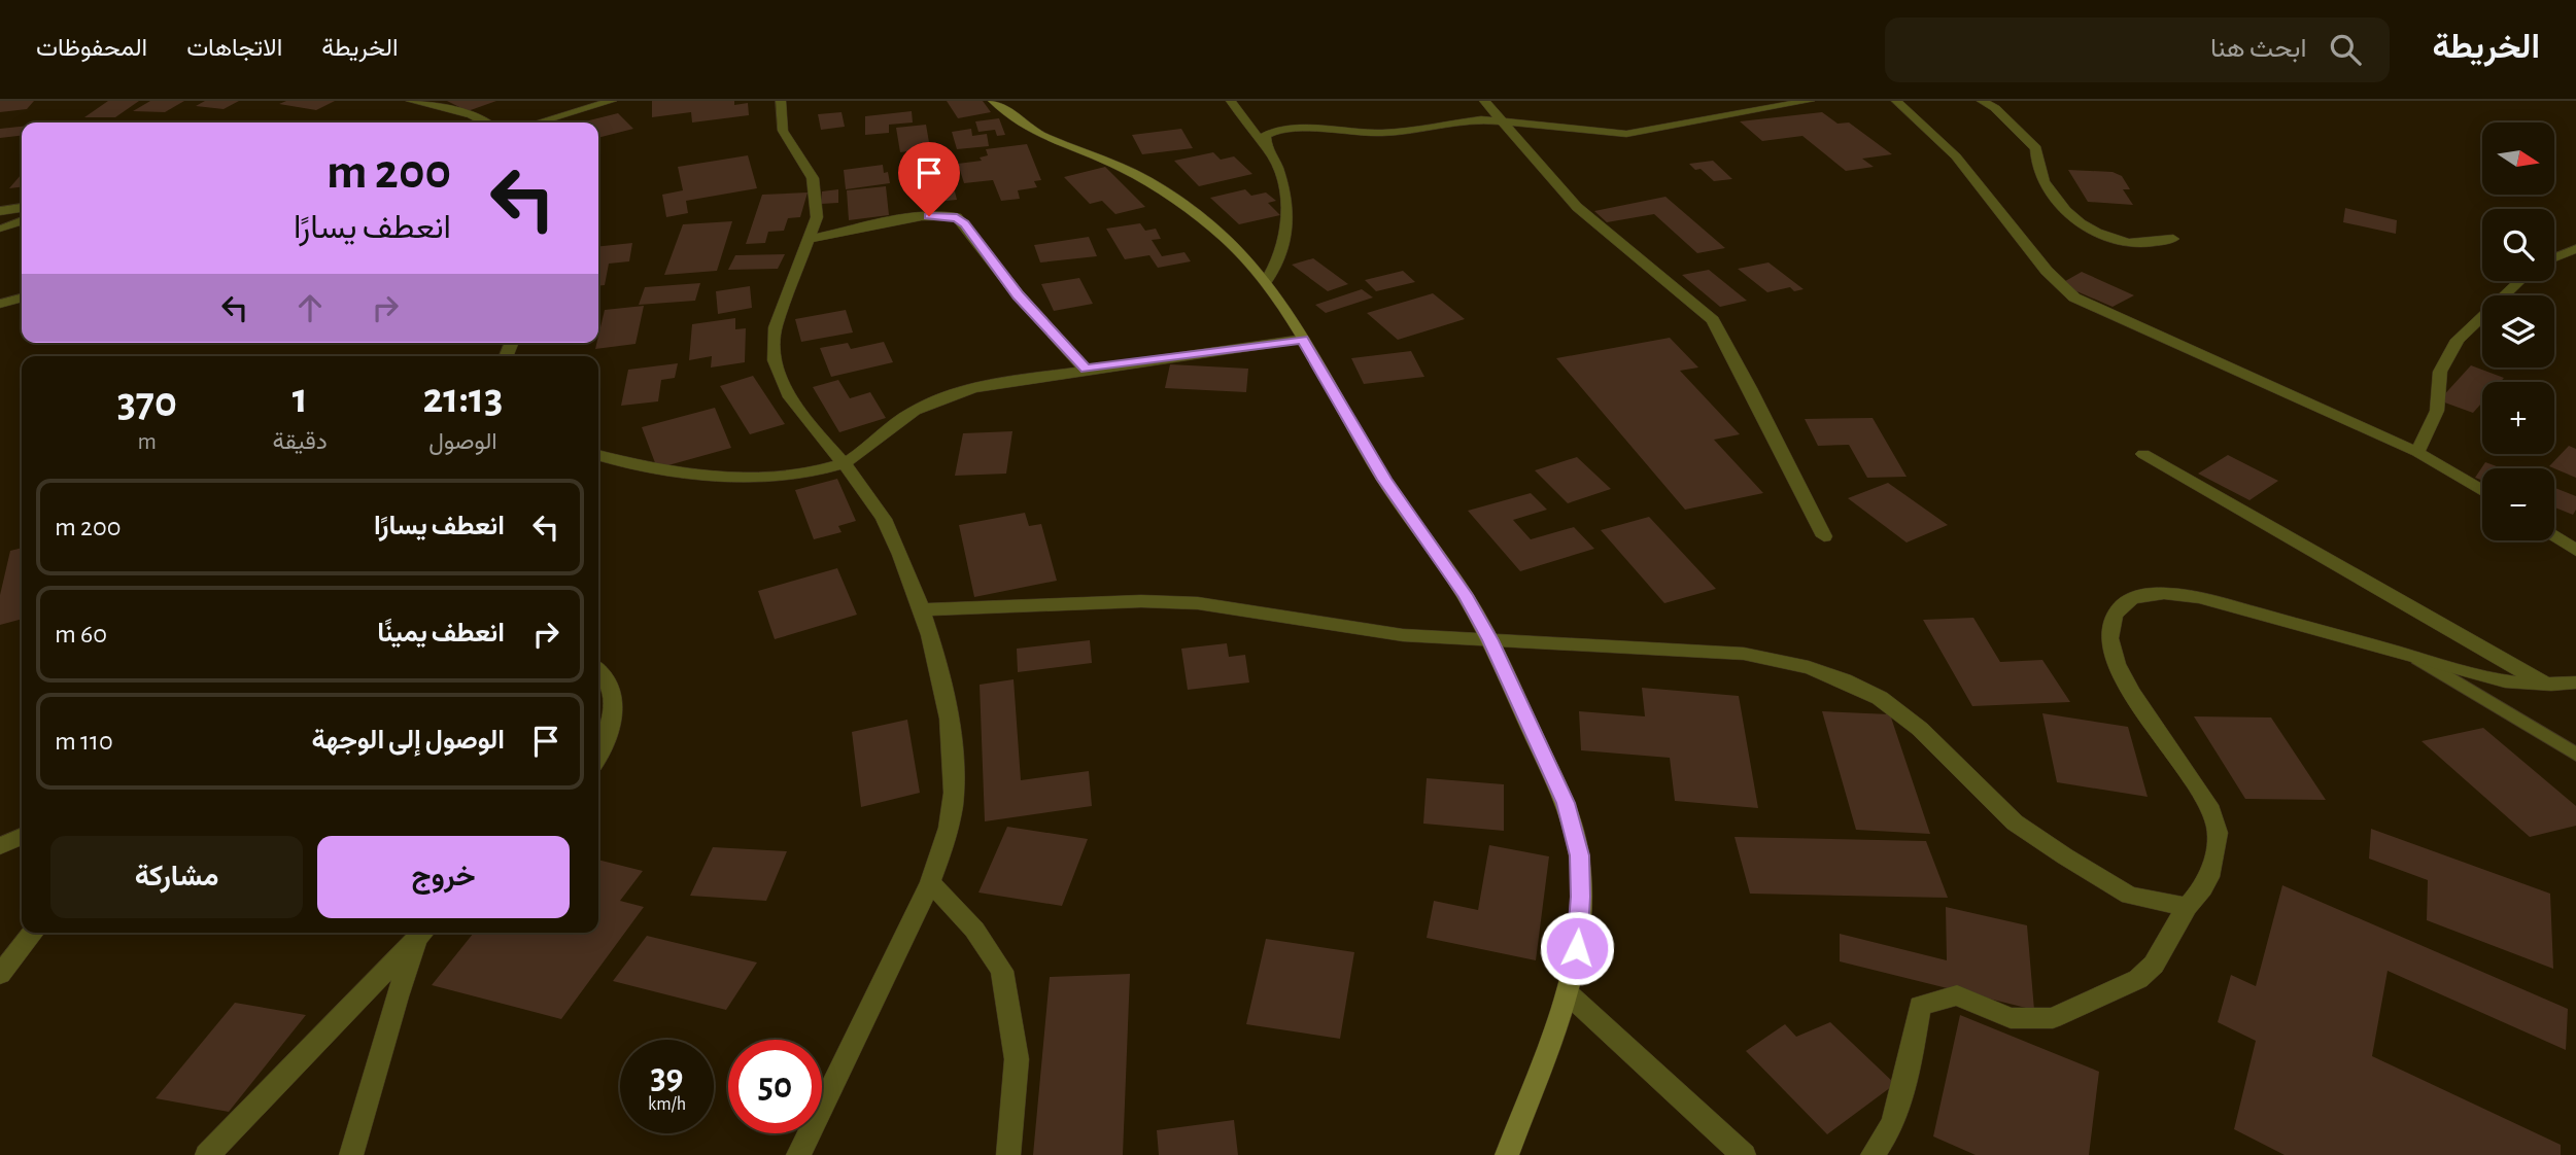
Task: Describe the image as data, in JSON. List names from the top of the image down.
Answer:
{
  "north": "right",
  "page": {
    "header": "الخريطة",
    "search": "ابحث هنا",
    "nav": ["الخريطة", "الاتجاهات", "المحفوظات"],
    "map_buttons": ["+", "−"],
    "turn": ["200 m", "انعطف يسارًا"],
    "eta": [
      "21:13",
      "الوصول",
      "1",
      "دقيقة",
      "370",
      "m"
    ],
    "list": [
      {
        "name": "انعطف يسارًا",
        "value": "200 m"
      },
      {
        "name": "انعطف يمينًا",
        "value": "60 m"
      },
      {
        "name": "الوصول إلى الوجهة",
        "value": "110 m"
      }
    ],
    "buttons": ["خروج", "مشاركة"],
    "speed": "39 km/h",
    "limit": "50"
  }
}
